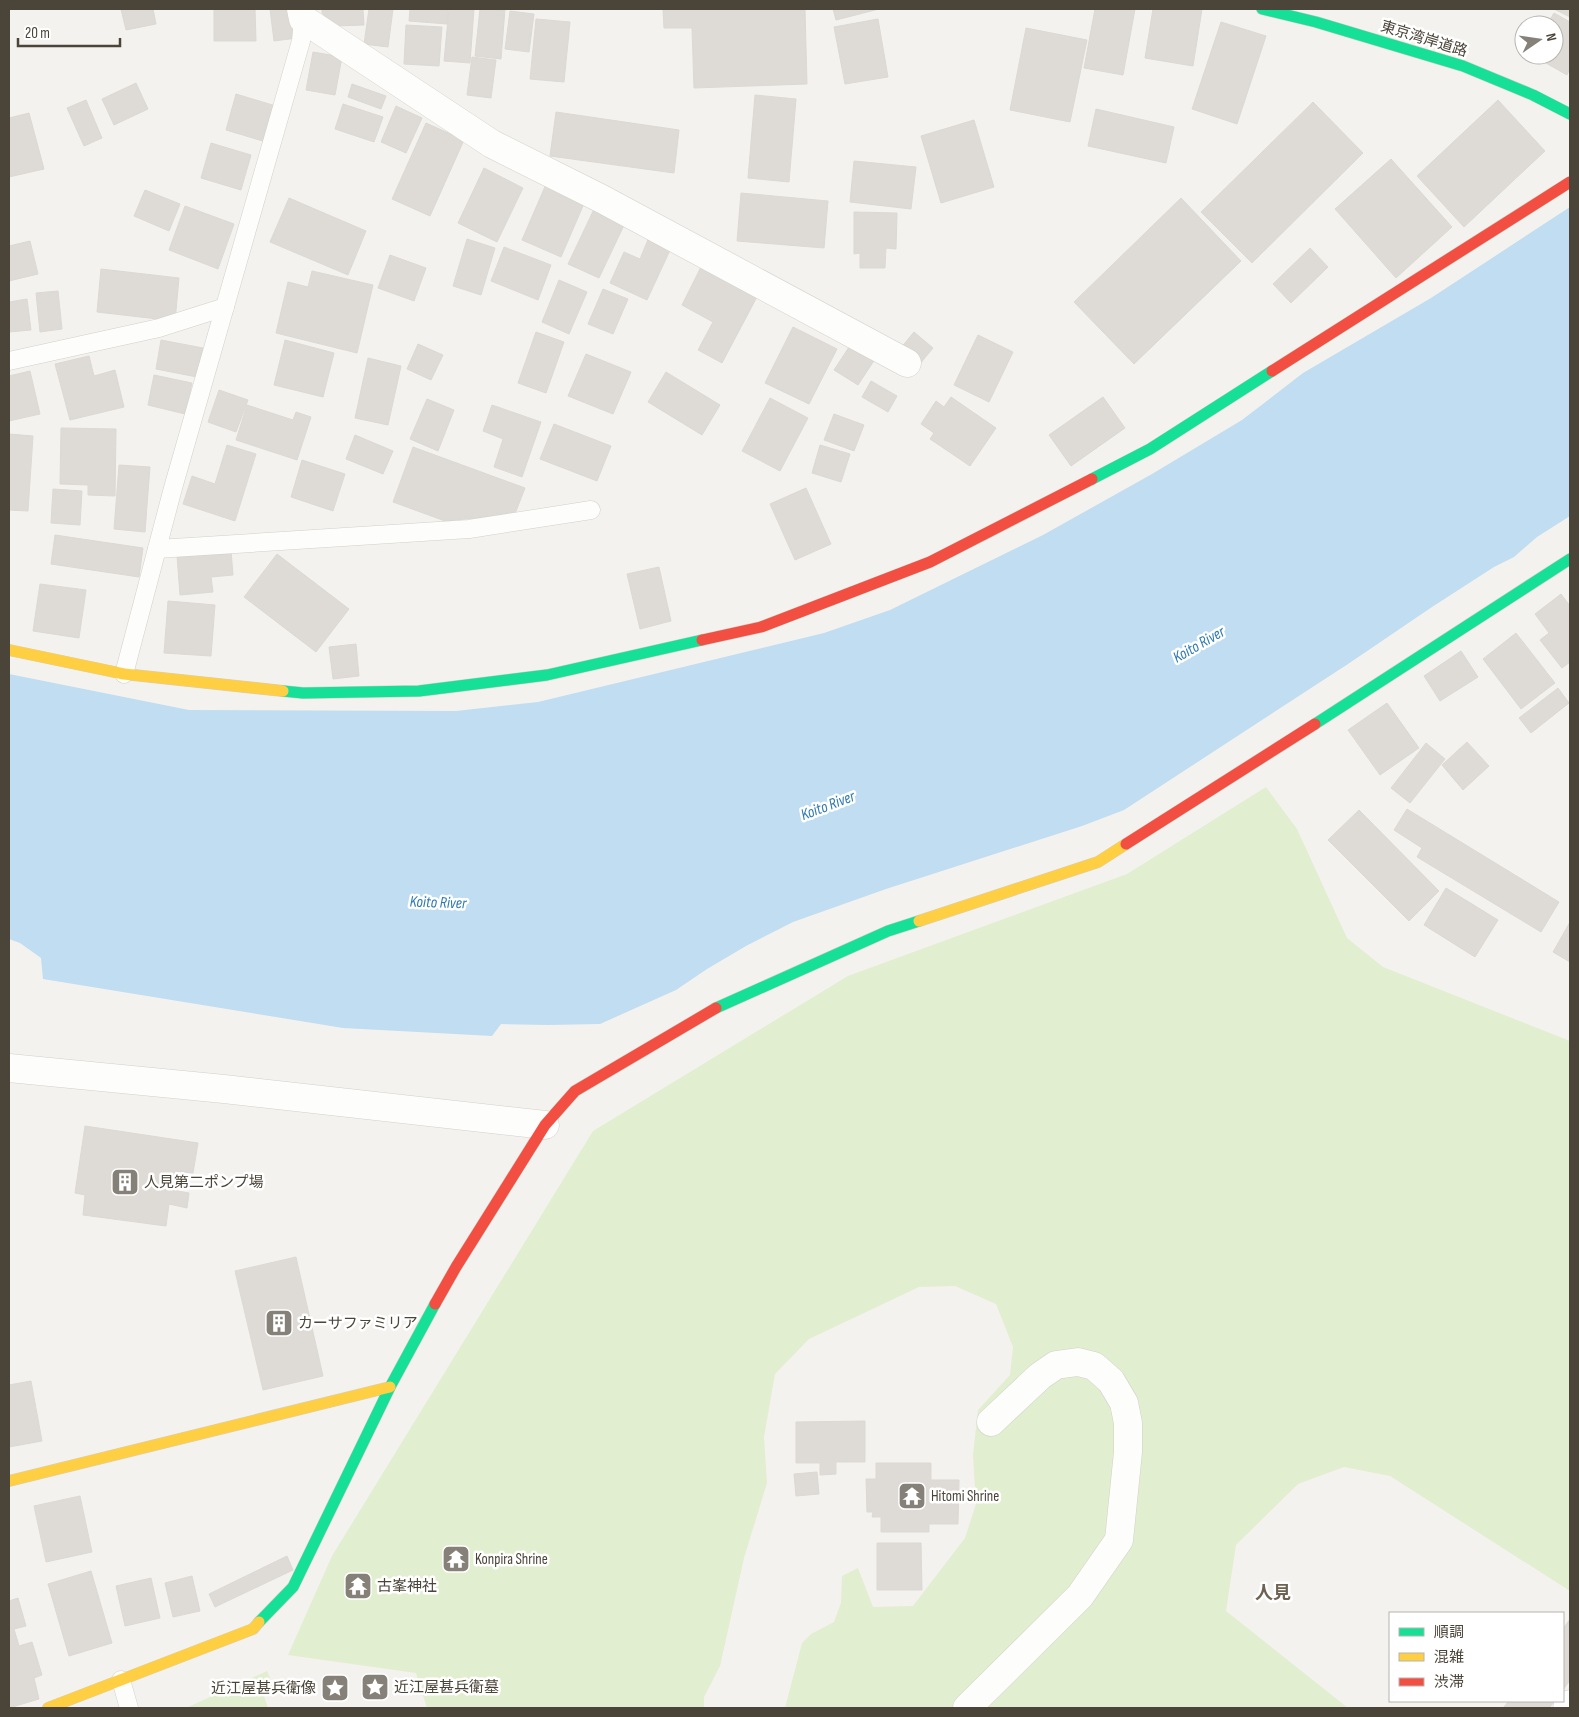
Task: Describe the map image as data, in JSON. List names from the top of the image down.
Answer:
{
  "streets": {
    "main road": ["東京湾岸道路"]
  },
  "districts": ["人見"],
  "water": ["Koito River"],
  "places": {
    "building": ["人見第二ポンプ場", "カーサファミリア"],
    "temple": ["Hitomi Shrine", "Konpira Shrine", "古峯神社"],
    "place": ["近江屋甚兵衛墓", "近江屋甚兵衛像"]
  },
  "legend": ["順調", "混雑", "渋滞"],
  "scale_bar": "20 m",
  "north": "right"
}
